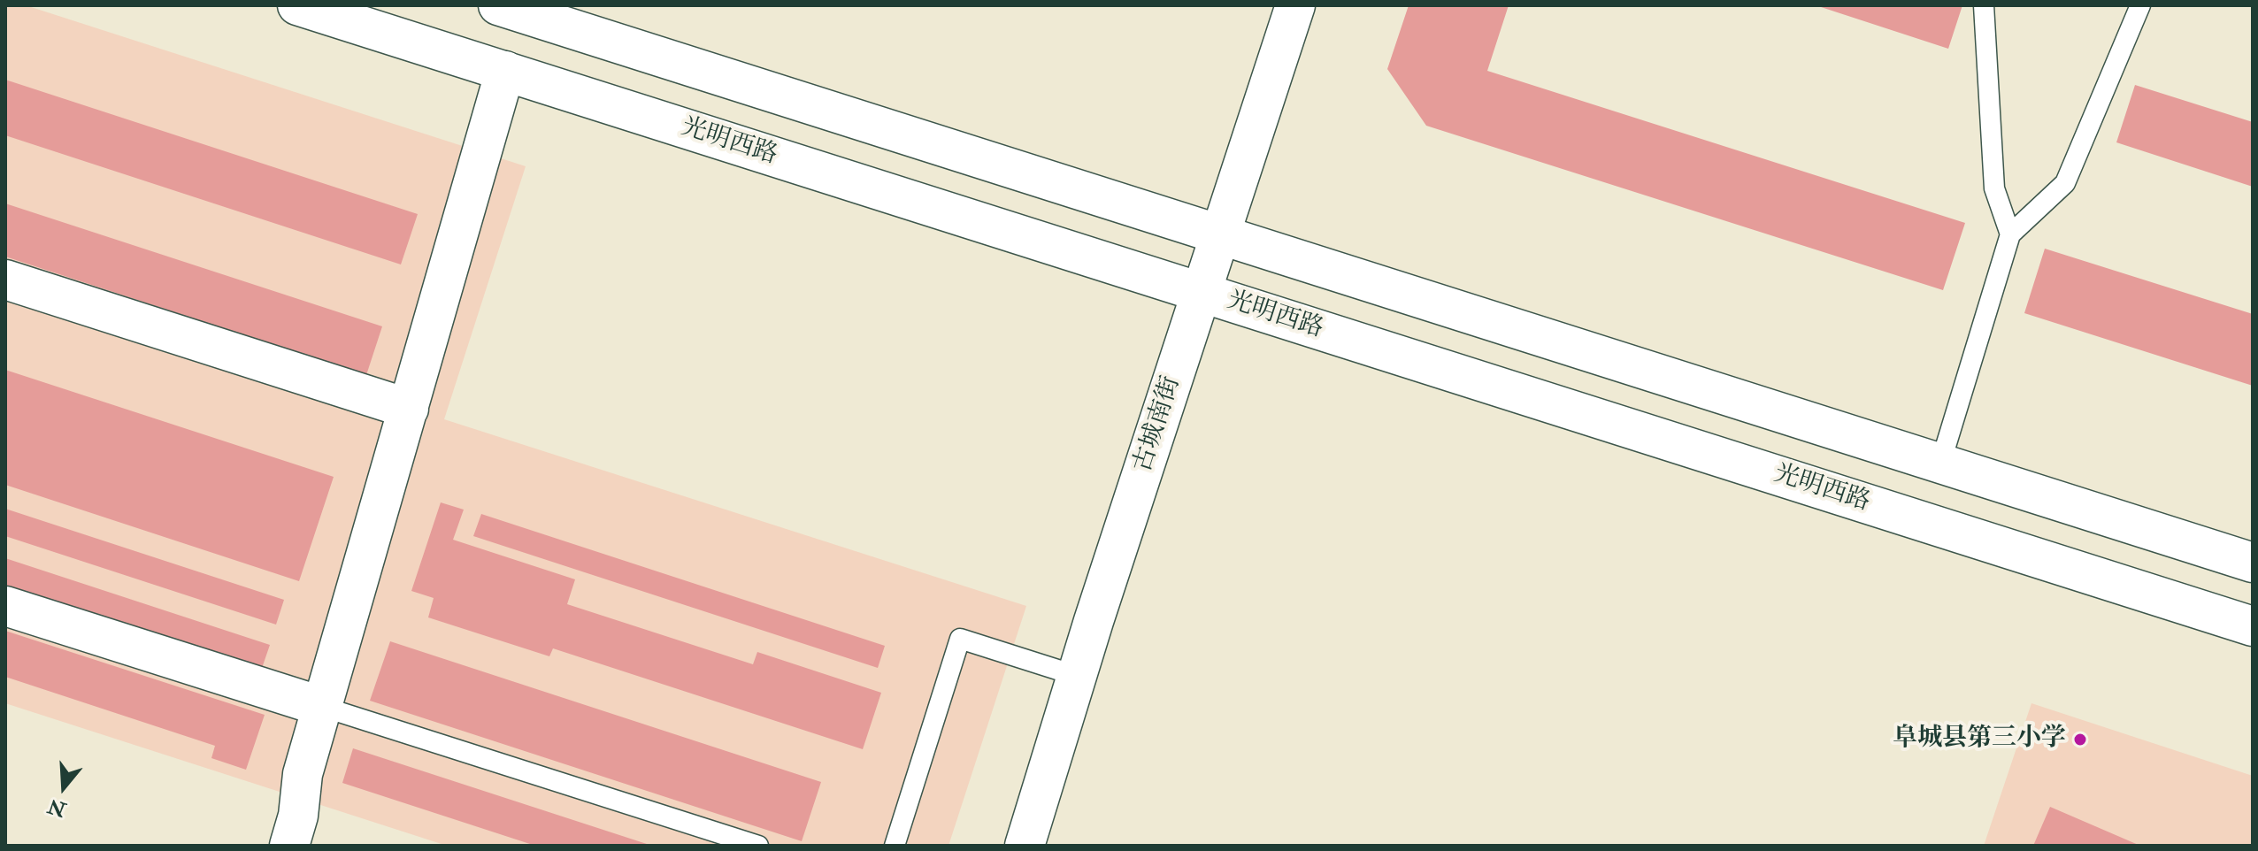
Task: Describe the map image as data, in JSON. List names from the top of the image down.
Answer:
{
  "streets": {
    "main road": ["光明西路", "古城南街"]
  },
  "crossings": [
    ["光明西路", "古城南街"]
  ],
  "places": ["阜城县第三小学"],
  "north": "bottom"
}
